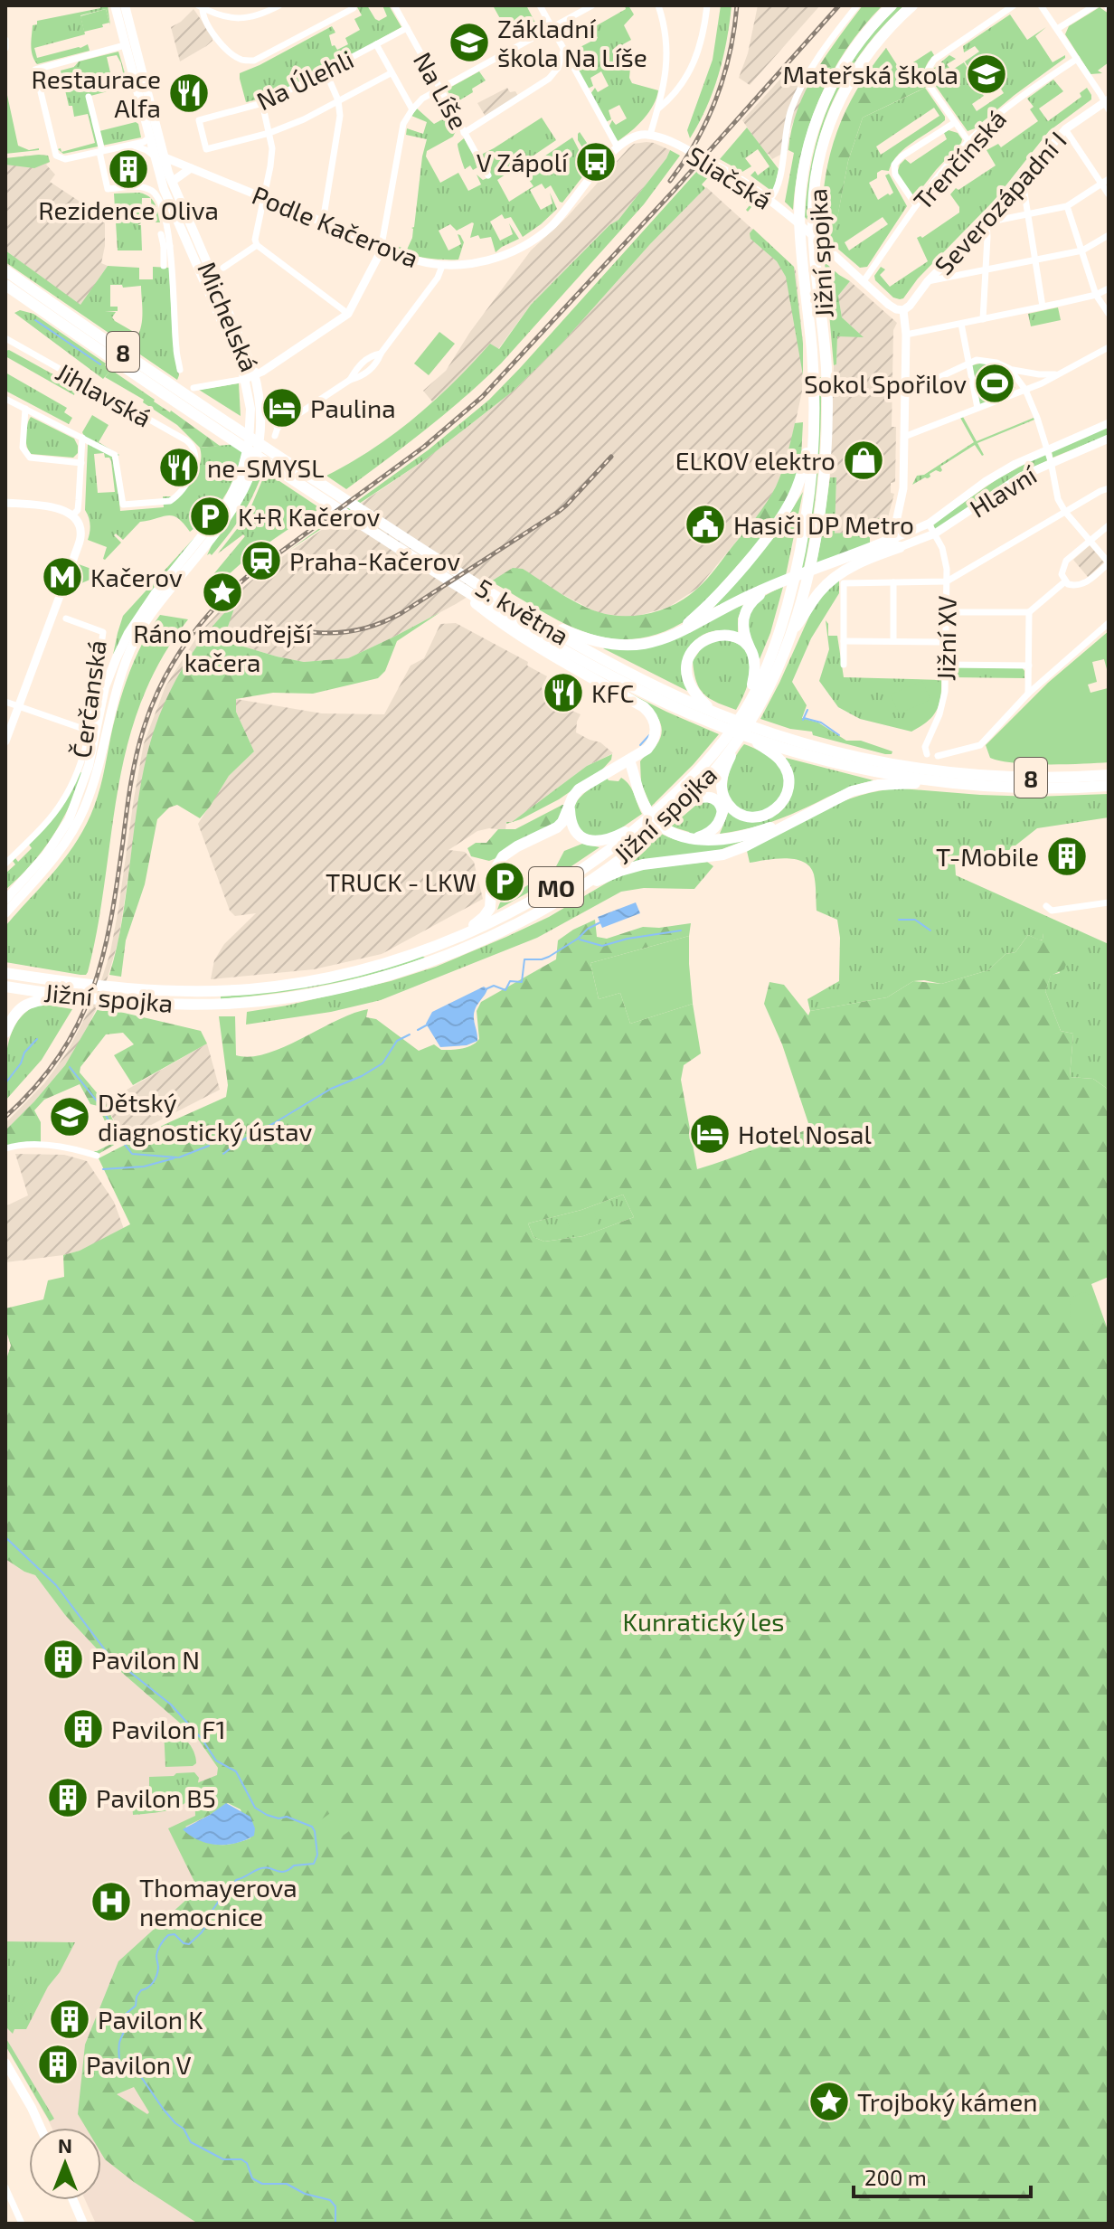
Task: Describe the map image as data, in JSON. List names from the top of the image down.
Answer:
{
  "streets": {
    "highway": [
      "Jižní spojka",
      "8",
      "5. května",
      "MO"
    ],
    "main road": ["Michelská"],
    "street": [
      "Na Úlehli",
      "Na Líše",
      "Trenčínská",
      "Sliačská",
      "Severozápadní I",
      "Podle Kačerova",
      "Jihlavská",
      "Hlavní",
      "Jižní XV",
      "Čerčanská"
    ]
  },
  "crossings": [
    ["Na Úlehli", "Na Líše"],
    ["Trenčínská", "Sliačská"],
    ["Sliačská", "Severozápadní I"],
    ["Sliačská", "Podle Kačerova"],
    ["Podle Kačerova", "Michelská"],
    ["Jižní spojka", "5. května"],
    ["Hlavní", "Jižní XV"]
  ],
  "parks": ["Kunratický les"],
  "places": {
    "school or university": ["Základní škola Na Líše", "Mateřská škola", "Dětský diagnostický ústav"],
    "restaurant": ["Restaurace Alfa", "ne-SMYSL", "KFC"],
    "bus stop": ["V Zápolí"],
    "building": [
      "Rezidence Oliva",
      "T-Mobile",
      "Pavilon N",
      "Pavilon F1",
      "Pavilon B5",
      "Pavilon K",
      "Pavilon V"
    ],
    "sports": ["Sokol Spořilov"],
    "hotel": ["Paulina", "Hotel Nosal"],
    "shop": ["ELKOV elektro"],
    "parking": ["K+R Kačerov", "TRUCK - LKW"],
    "public building": ["Hasiči DP Metro"],
    "station": ["Praha-Kačerov"],
    "metro station": ["Kačerov"],
    "place": ["Ráno moudřejší kačera", "Trojboký kámen"],
    "hospital": ["Thomayerova nemocnice"]
  },
  "scale_bar": "200 m",
  "north": "top"
}
